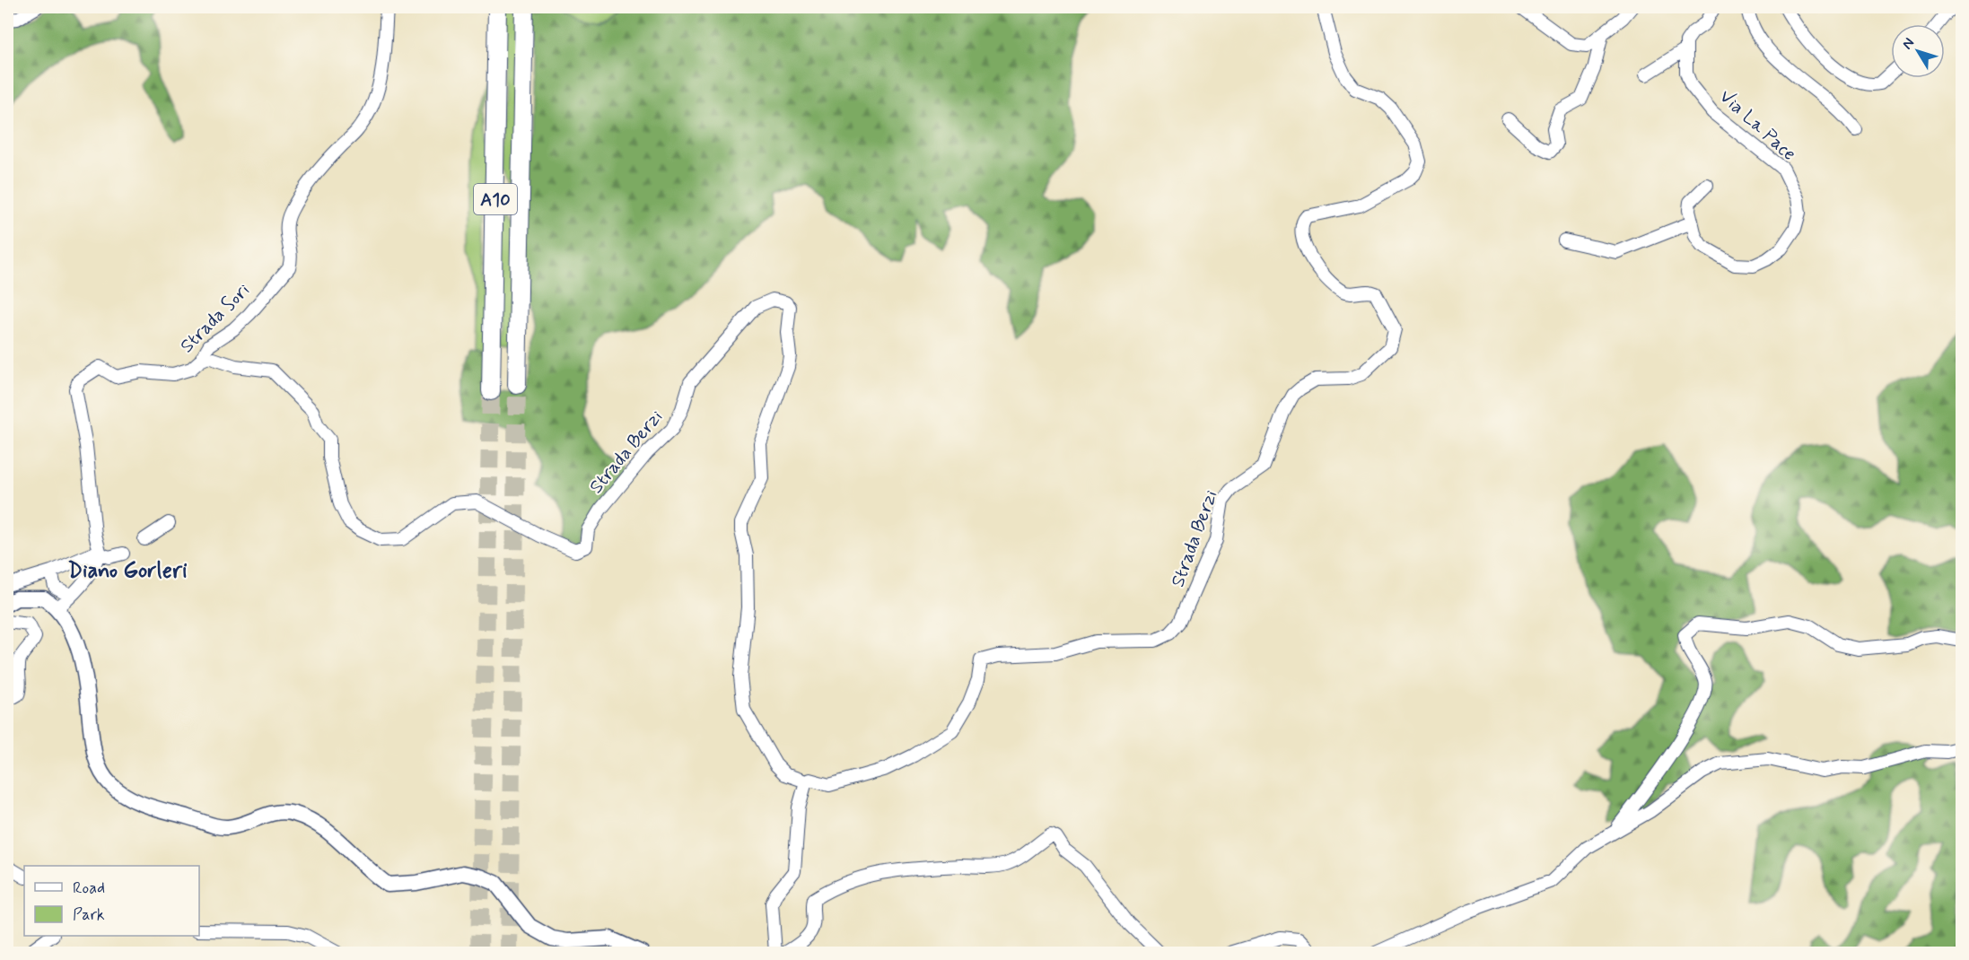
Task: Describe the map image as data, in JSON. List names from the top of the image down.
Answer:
{
  "streets": {
    "highway": ["A10"],
    "street": ["Via La Pace", "Strada Sori", "Strada Berzi"]
  },
  "crossings": [
    ["Strada Sori", "Strada Berzi"]
  ],
  "districts": ["Diano Gorleri"],
  "legend": ["Road", "Park"],
  "north": "top left"
}
